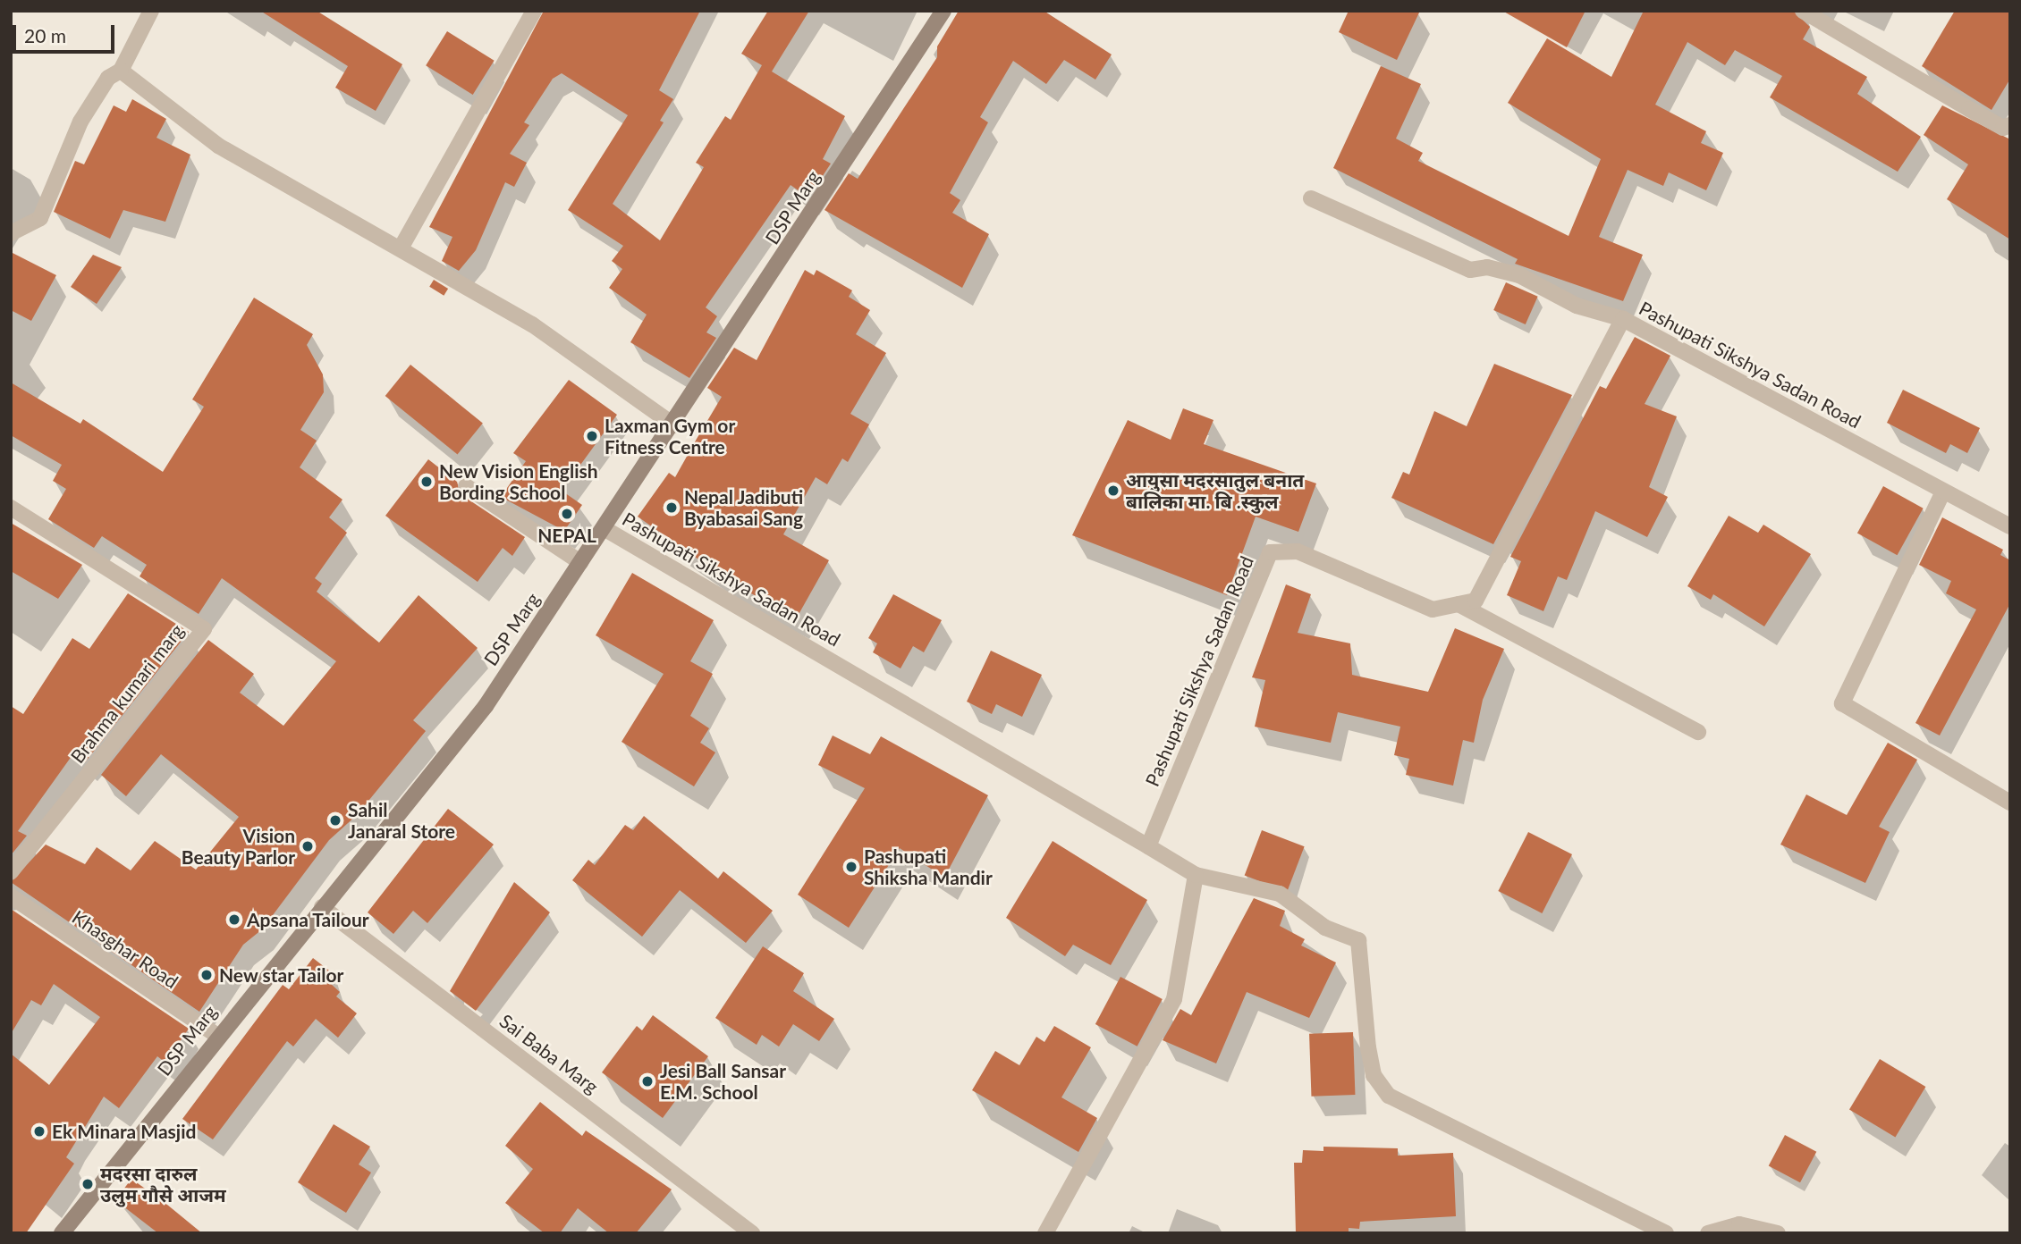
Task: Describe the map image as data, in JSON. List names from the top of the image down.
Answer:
{
  "streets": {
    "street": [
      "DSP Marg",
      "Pashupati Sikshya Sadan Road",
      "Brahma kumari marg",
      "Khasghar Road",
      "Sai Baba Marg"
    ]
  },
  "crossings": [
    ["DSP Marg", "Pashupati Sikshya Sadan Road"],
    ["DSP Marg", "Khasghar Road"],
    ["DSP Marg", "Sai Baba Marg"]
  ],
  "places": [
    "Laxman Gym or Fitness Centre",
    "New Vision English Bording School",
    "आयुसा मदरसातुल बनात बालिका मा. बि .स्कुल",
    "Nepal Jadibuti Byabasai Sang",
    "NEPAL",
    "Sahil Janaral Store",
    "Vision Beauty Parlor",
    "Pashupati Shiksha Mandir",
    "Apsana Tailour",
    "New star Tailor",
    "Jesi Ball Sansar E.M. School",
    "Ek Minara Masjid",
    "मदरसा दारुल उलुम गाैसे आजम"
  ],
  "scale_bar": "20 m"
}
